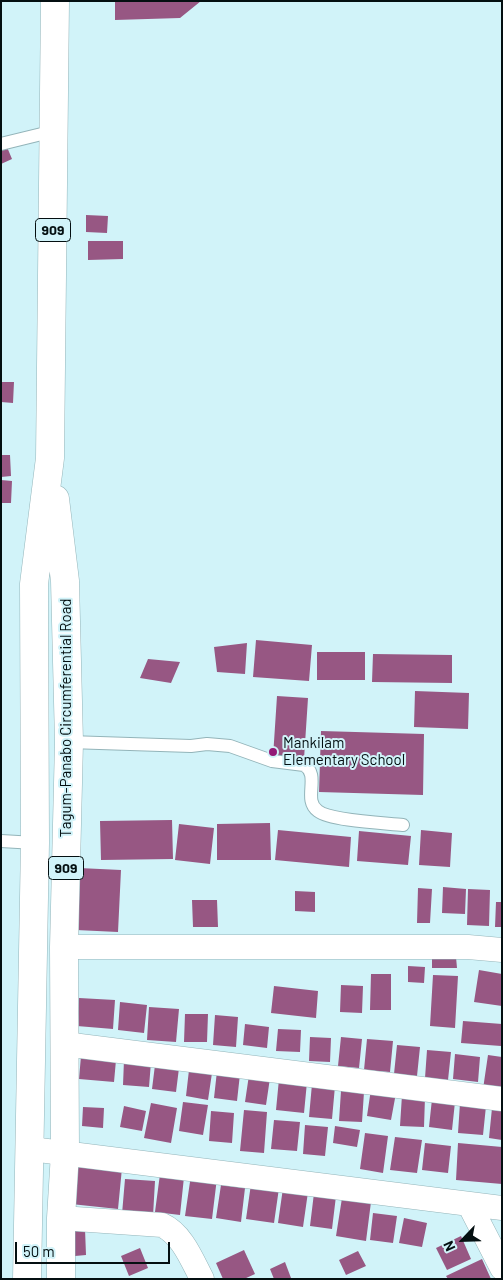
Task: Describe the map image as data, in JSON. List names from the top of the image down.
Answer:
{
  "streets": {
    "highway": ["909", "Tagum-Panabo Circumferential Road"]
  },
  "places": ["Mankilam Elementary School"],
  "scale_bar": "50 m",
  "north": "bottom left"
}
